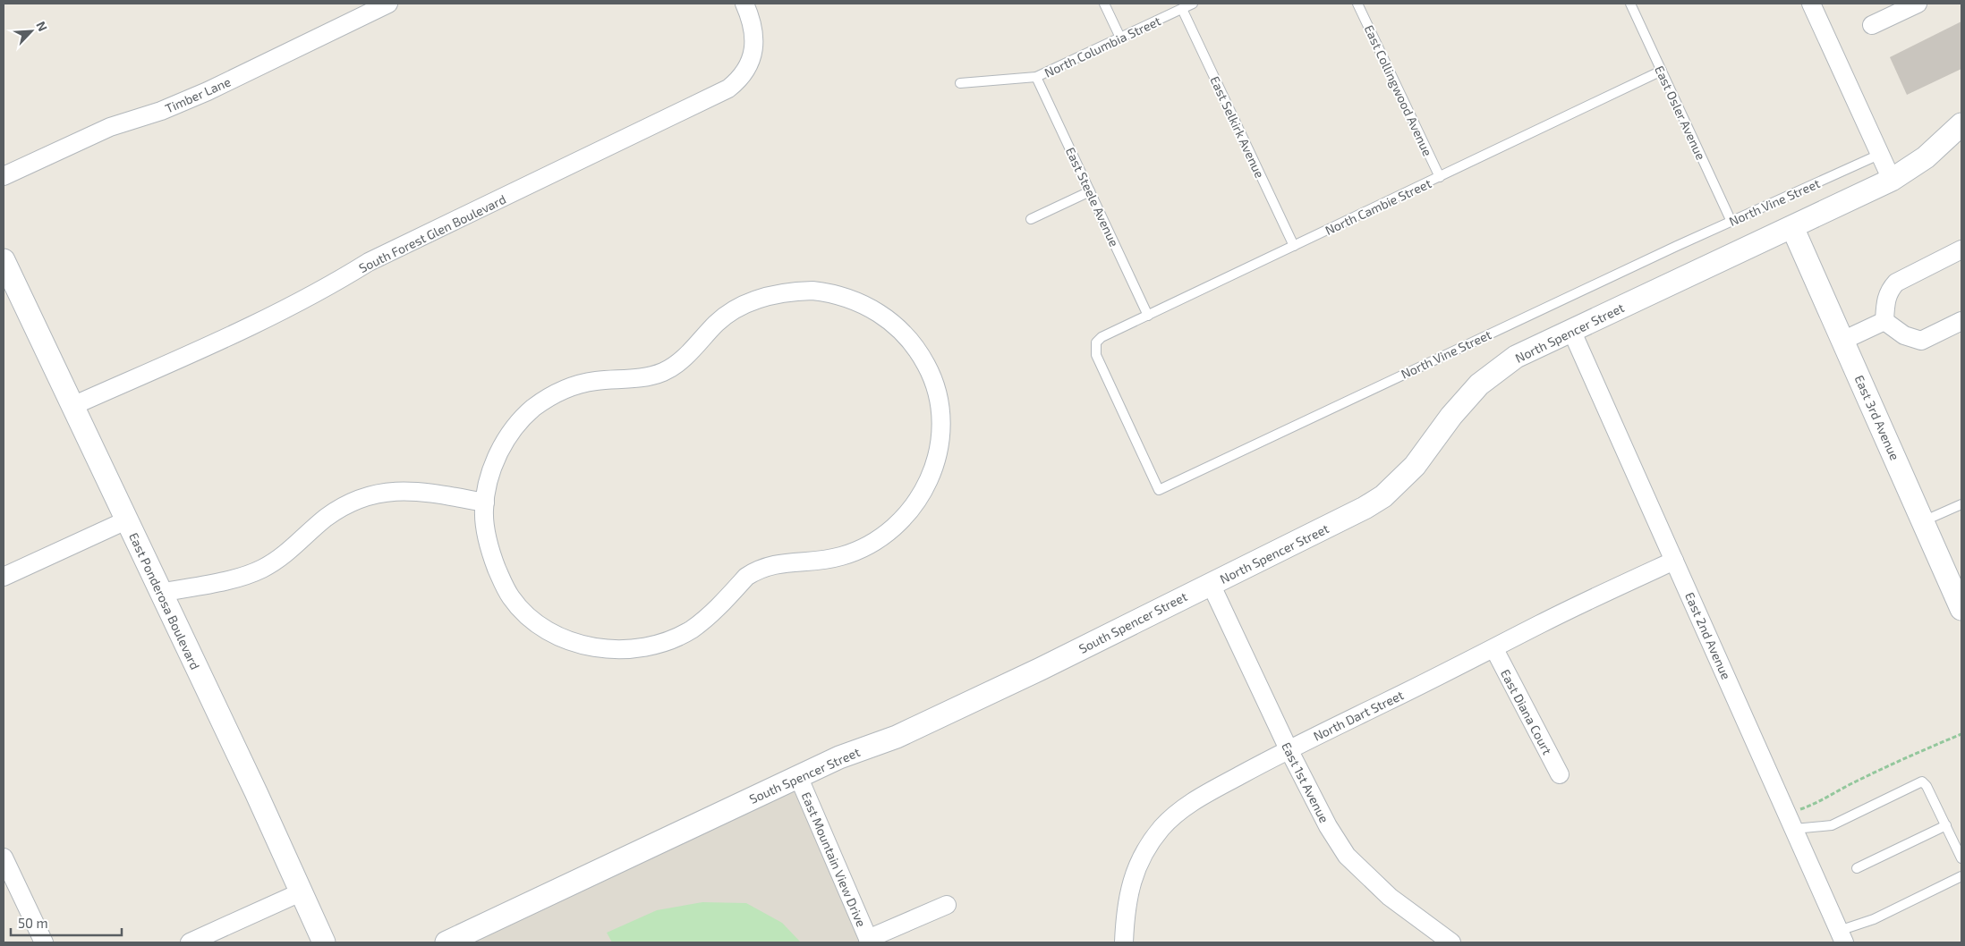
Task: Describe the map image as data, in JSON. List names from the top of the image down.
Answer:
{
  "streets": {
    "street": [
      "Timber Lane",
      "South Forest Glen Boulevard",
      "North Spencer Street",
      "East 3rd Avenue",
      "East Ponderosa Boulevard",
      "South Spencer Street",
      "East 2nd Avenue",
      "East Diana Court",
      "North Dart Street",
      "East 1st Avenue",
      "East Mountain View Drive"
    ],
    "lane": [
      "North Columbia Street",
      "East Collingwood Avenue",
      "East Osler Avenue",
      "East Selkirk Avenue",
      "East Steele Avenue",
      "North Vine Street",
      "North Cambie Street"
    ]
  },
  "crossings": [
    ["North Columbia Street", "East Selkirk Avenue"],
    ["North Columbia Street", "East Steele Avenue"],
    ["East Collingwood Avenue", "North Cambie Street"],
    ["East Osler Avenue", "North Vine Street"],
    ["East Osler Avenue", "North Cambie Street"],
    ["East Selkirk Avenue", "North Cambie Street"],
    ["East Steele Avenue", "North Cambie Street"],
    ["North Vine Street", "North Cambie Street"],
    ["South Forest Glen Boulevard", "East Ponderosa Boulevard"],
    ["North Spencer Street", "East 3rd Avenue"],
    ["North Spencer Street", "South Spencer Street"],
    ["North Spencer Street", "East 2nd Avenue"],
    ["North Spencer Street", "East 1st Avenue"],
    ["South Spencer Street", "East 1st Avenue"],
    ["South Spencer Street", "East Mountain View Drive"],
    ["East 2nd Avenue", "North Dart Street"],
    ["East Diana Court", "North Dart Street"],
    ["North Dart Street", "East 1st Avenue"]
  ],
  "scale_bar": "50 m",
  "north": "top right"
}
